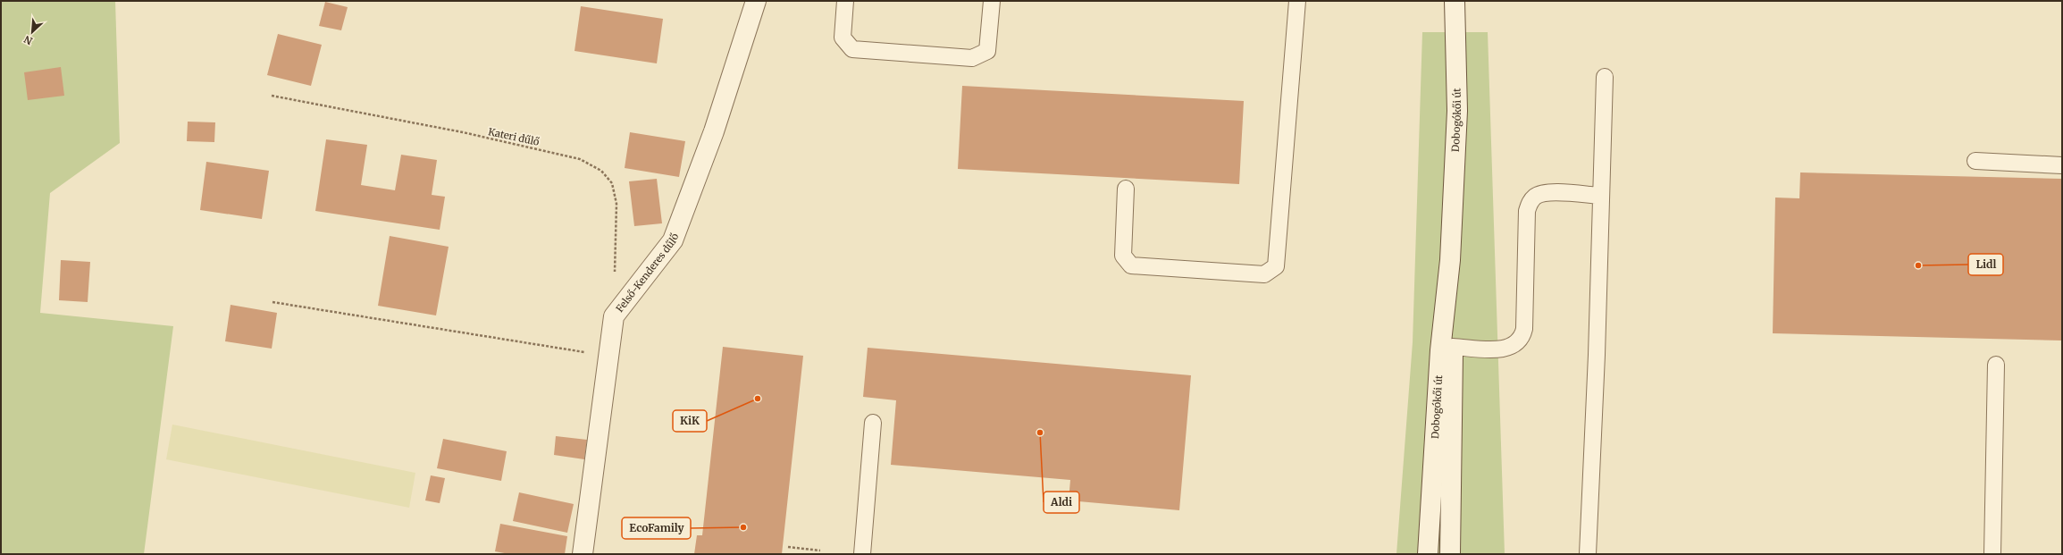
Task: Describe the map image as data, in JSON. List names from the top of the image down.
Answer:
{
  "streets": {
    "main road": ["Dobogókői út", "Felső-Kenderes dűlő"],
    "path": ["Kateri dűlő"]
  },
  "places": [
    "Lidl",
    "KiK",
    "Aldi",
    "EcoFamily"
  ],
  "north": "bottom left"
}
